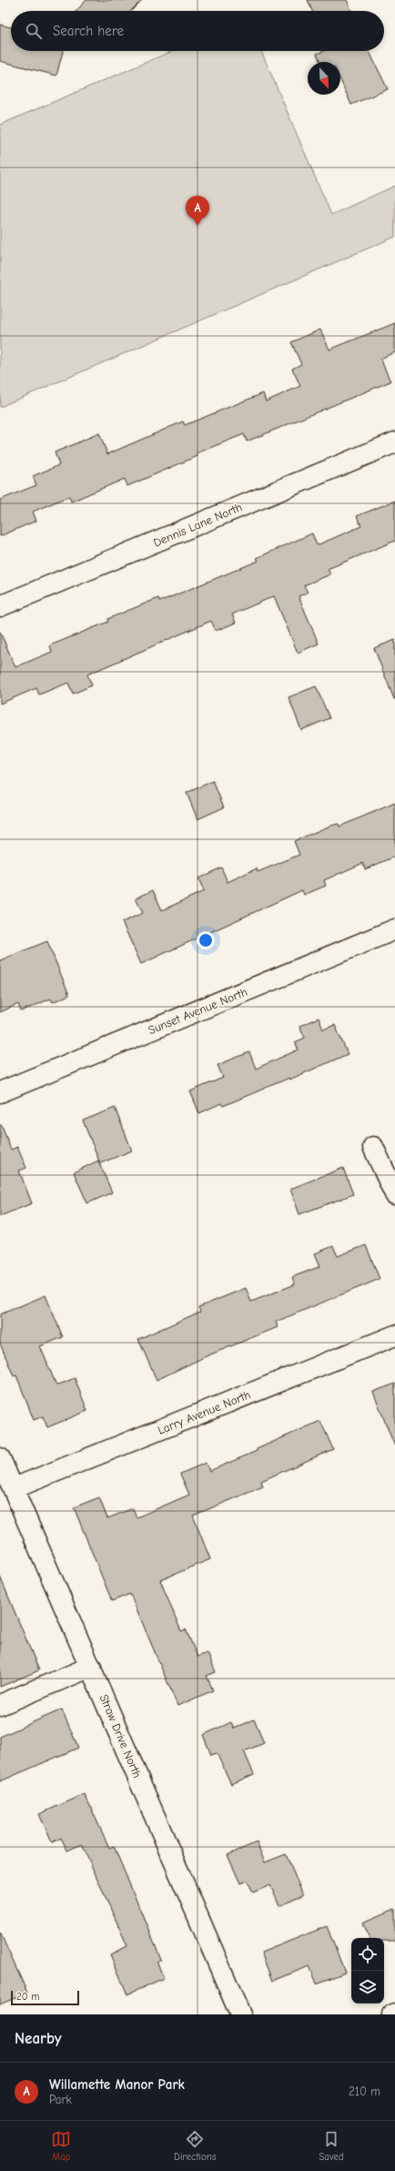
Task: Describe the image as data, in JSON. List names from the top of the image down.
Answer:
{
  "streets": {
    "street": [
      "Dennis Lane North",
      "Sunset Avenue North",
      "Larry Avenue North",
      "Straw Drive North"
    ]
  },
  "crossings": [
    ["Larry Avenue North", "Straw Drive North"]
  ],
  "scale_bar": "20 m",
  "north": "bottom right",
  "page": {
    "search": "Search here",
    "pins": "A",
    "scale": "20 m",
    "heading": "Nearby",
    "list": [
      {
        "mark": "A",
        "name": "Willamette Manor Park",
        "note": "Park",
        "value": "210 m"
      }
    ],
    "nav": ["Map", "Directions", "Saved"]
  }
}
